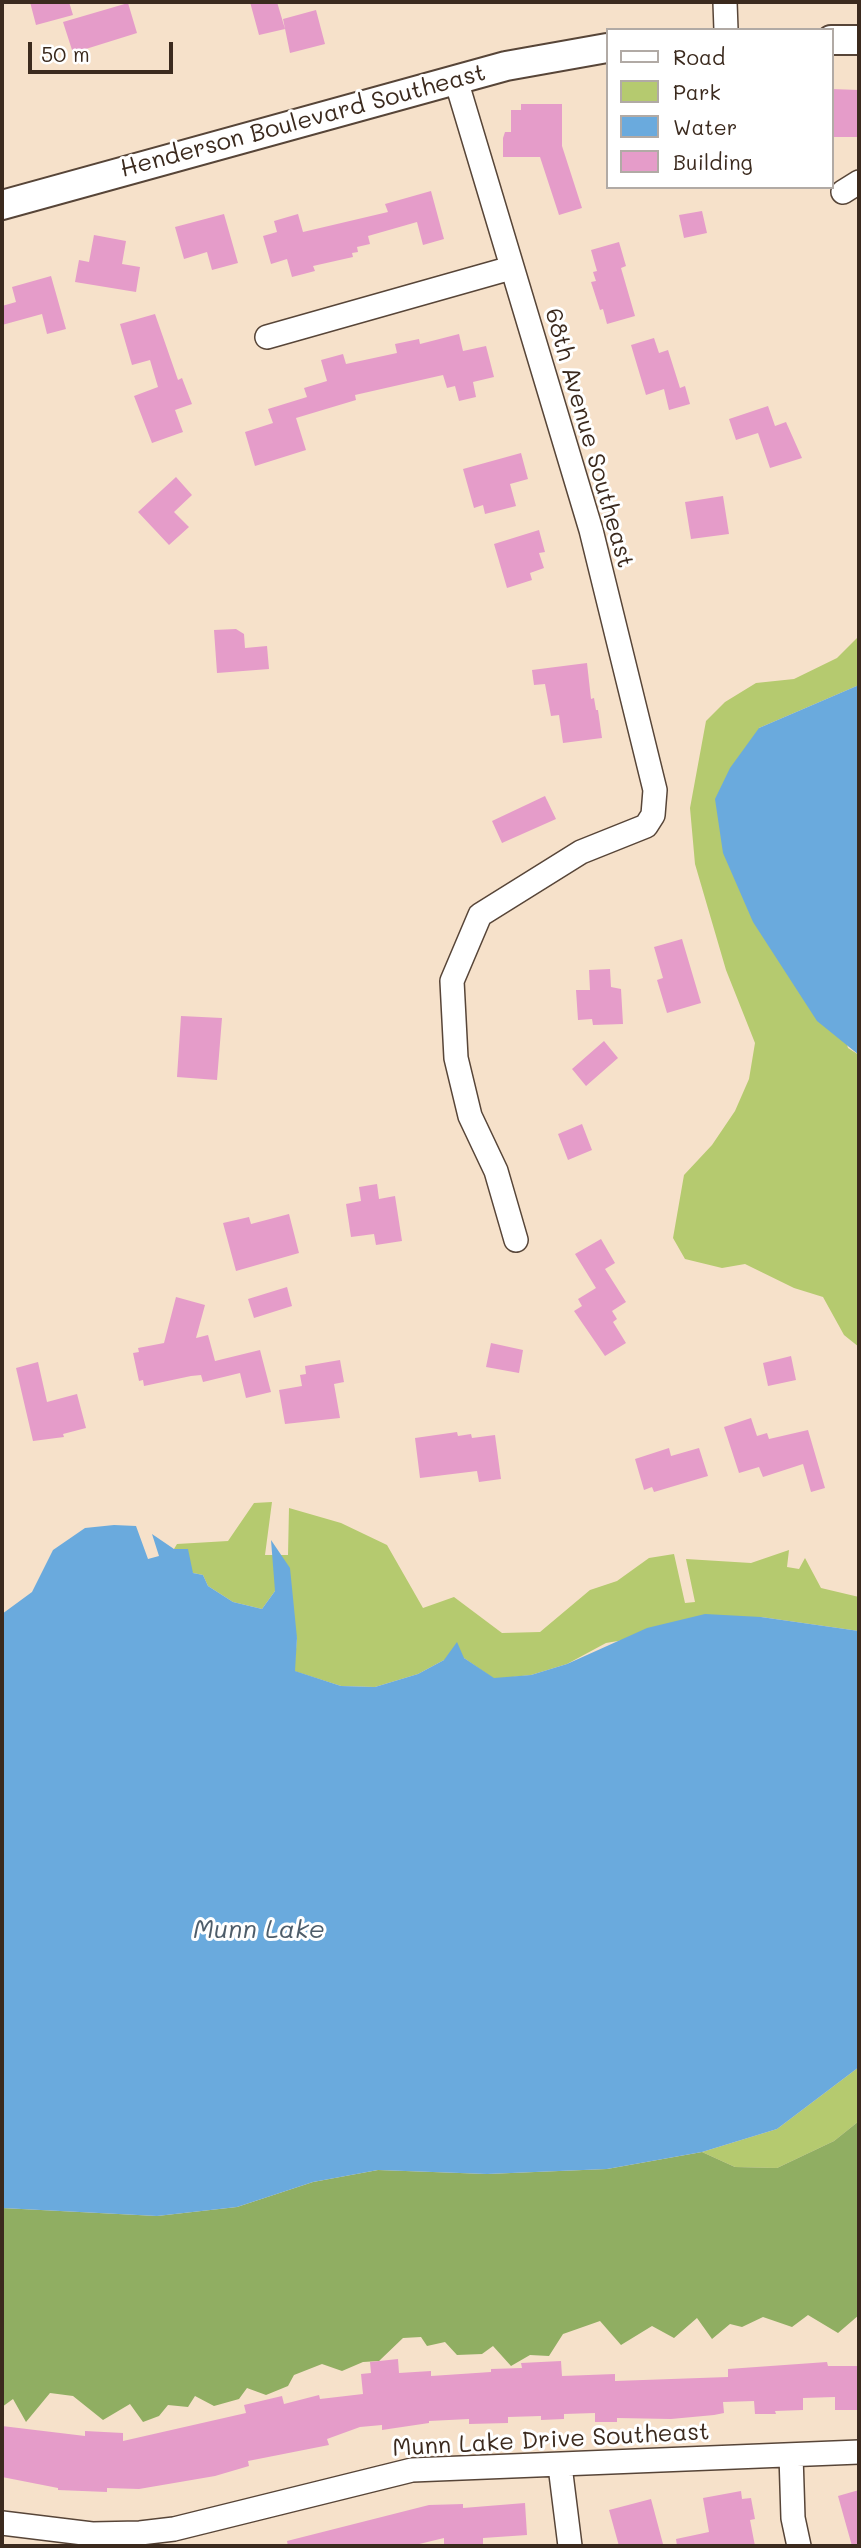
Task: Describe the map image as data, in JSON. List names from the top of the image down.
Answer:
{
  "streets": {
    "street": ["Henderson Boulevard Southeast", "68th Avenue Southeast", "Munn Lake Drive Southeast"]
  },
  "crossings": [
    ["Henderson Boulevard Southeast", "68th Avenue Southeast"]
  ],
  "water": ["Munn Lake"],
  "legend": [
    "Road",
    "Park",
    "Water",
    "Building"
  ],
  "scale_bar": "50 m"
}
